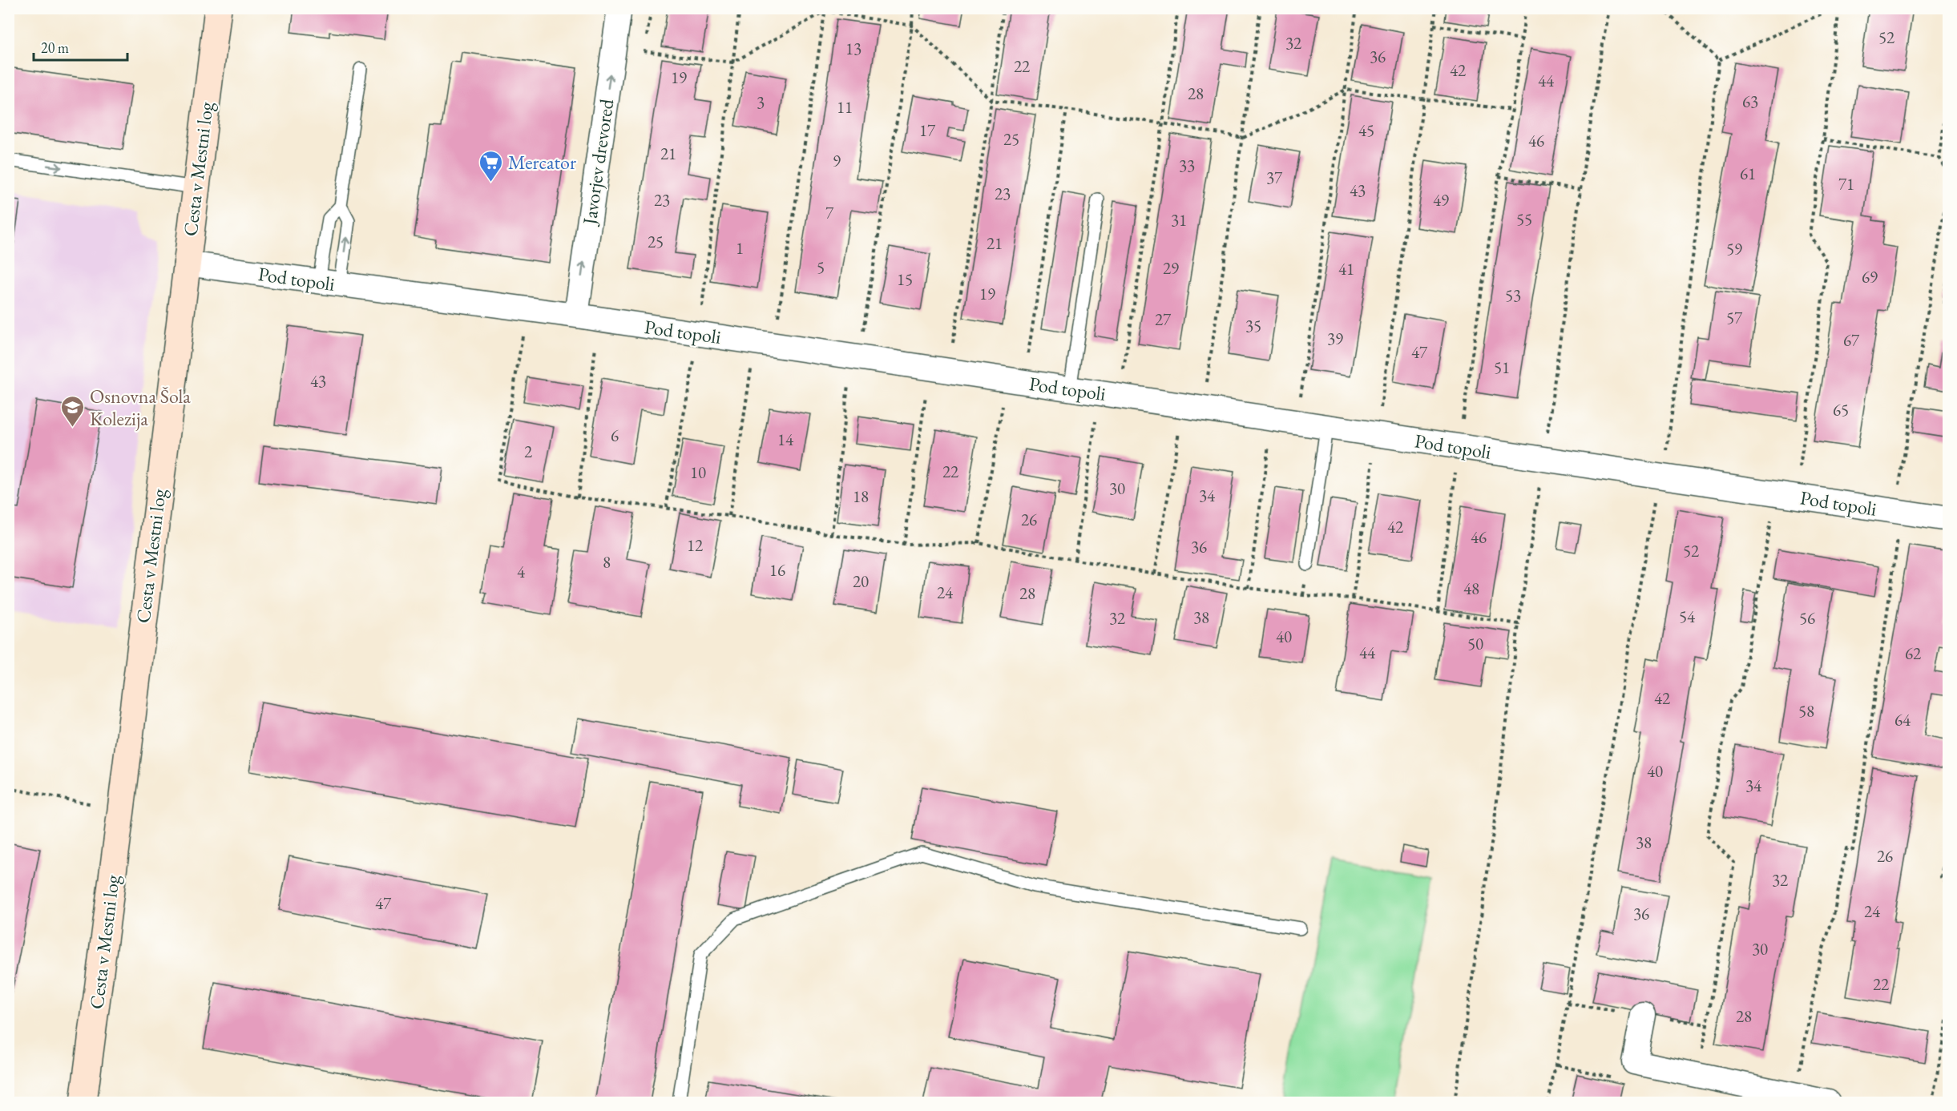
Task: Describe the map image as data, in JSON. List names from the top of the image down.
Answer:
{
  "streets": {
    "street": ["Javorjev drevored", "Cesta v Mestni log", "Pod topoli"]
  },
  "crossings": [
    ["Javorjev drevored", "Pod topoli"],
    ["Cesta v Mestni log", "Pod topoli"]
  ],
  "one_way": ["Javorjev drevored"],
  "places": {
    "supermarket": ["Mercator"],
    "school or university": ["Osnovna Šola Kolezija"]
  },
  "house_numbers": [
    "52",
    "32",
    "13",
    "36",
    "22",
    "42",
    "19",
    "44",
    "28",
    "63",
    "3",
    "11",
    "17",
    "45",
    "25",
    "46",
    "21",
    "9",
    "33",
    "61",
    "37",
    "71",
    "43",
    "23",
    "23",
    "49",
    "7",
    "55",
    "31",
    "25",
    "21",
    "1",
    "59",
    "5",
    "29",
    "41",
    "69",
    "15",
    "19",
    "53",
    "57",
    "27",
    "35",
    "39",
    "67",
    "47",
    "51",
    "43",
    "65",
    "6",
    "14",
    "2",
    "22",
    "10",
    "30",
    "34",
    "18",
    "26",
    "42",
    "46",
    "12",
    "36",
    "52",
    "8",
    "16",
    "4",
    "20",
    "48",
    "24",
    "28",
    "54",
    "38",
    "32",
    "56",
    "40",
    "50",
    "44",
    "62",
    "42",
    "58",
    "64",
    "40",
    "34",
    "38",
    "26",
    "32",
    "47",
    "24",
    "36",
    "30",
    "22",
    "28"
  ],
  "scale_bar": "20 m"
}
